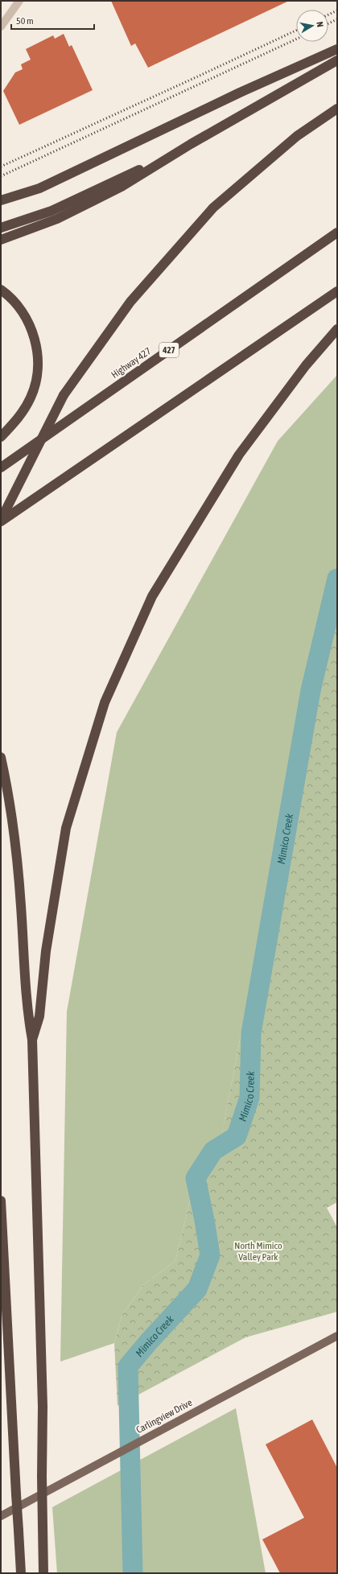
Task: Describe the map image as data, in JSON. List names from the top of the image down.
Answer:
{
  "streets": {
    "highway": ["427", "Highway 427"],
    "main road": ["Carlingview Drive"]
  },
  "water": ["Mimico Creek"],
  "parks": ["North Mimico Valley Park"],
  "scale_bar": "50 m",
  "north": "right"
}
